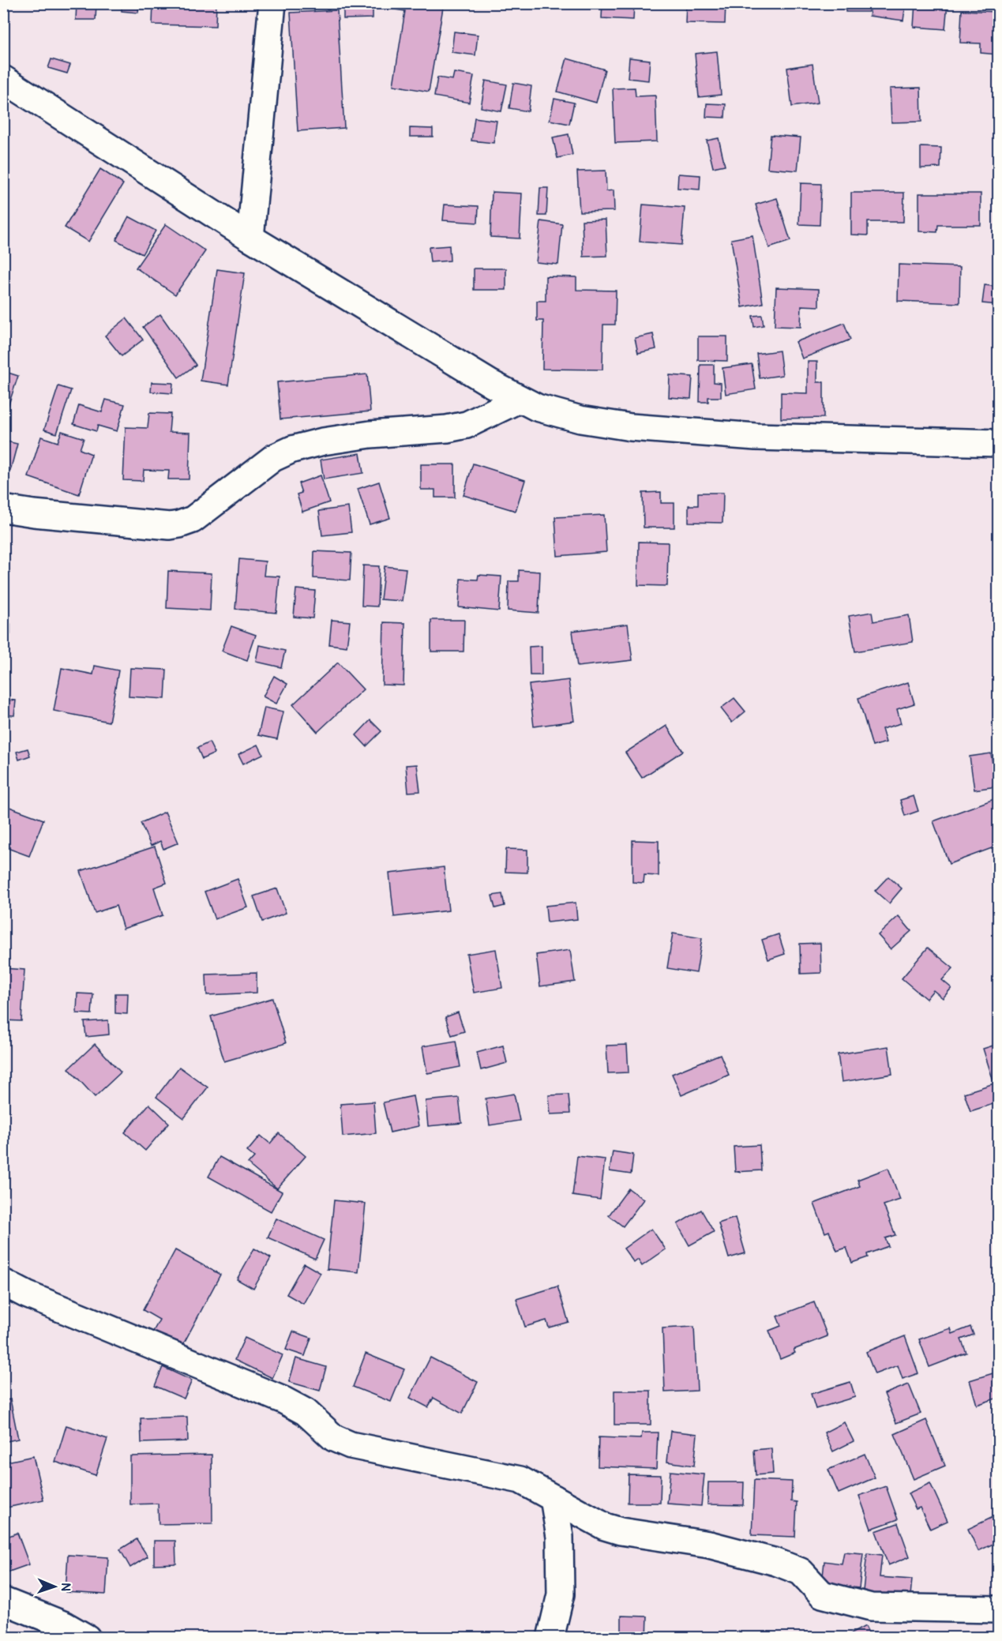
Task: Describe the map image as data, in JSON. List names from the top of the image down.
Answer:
{
  "north": "right"
}
